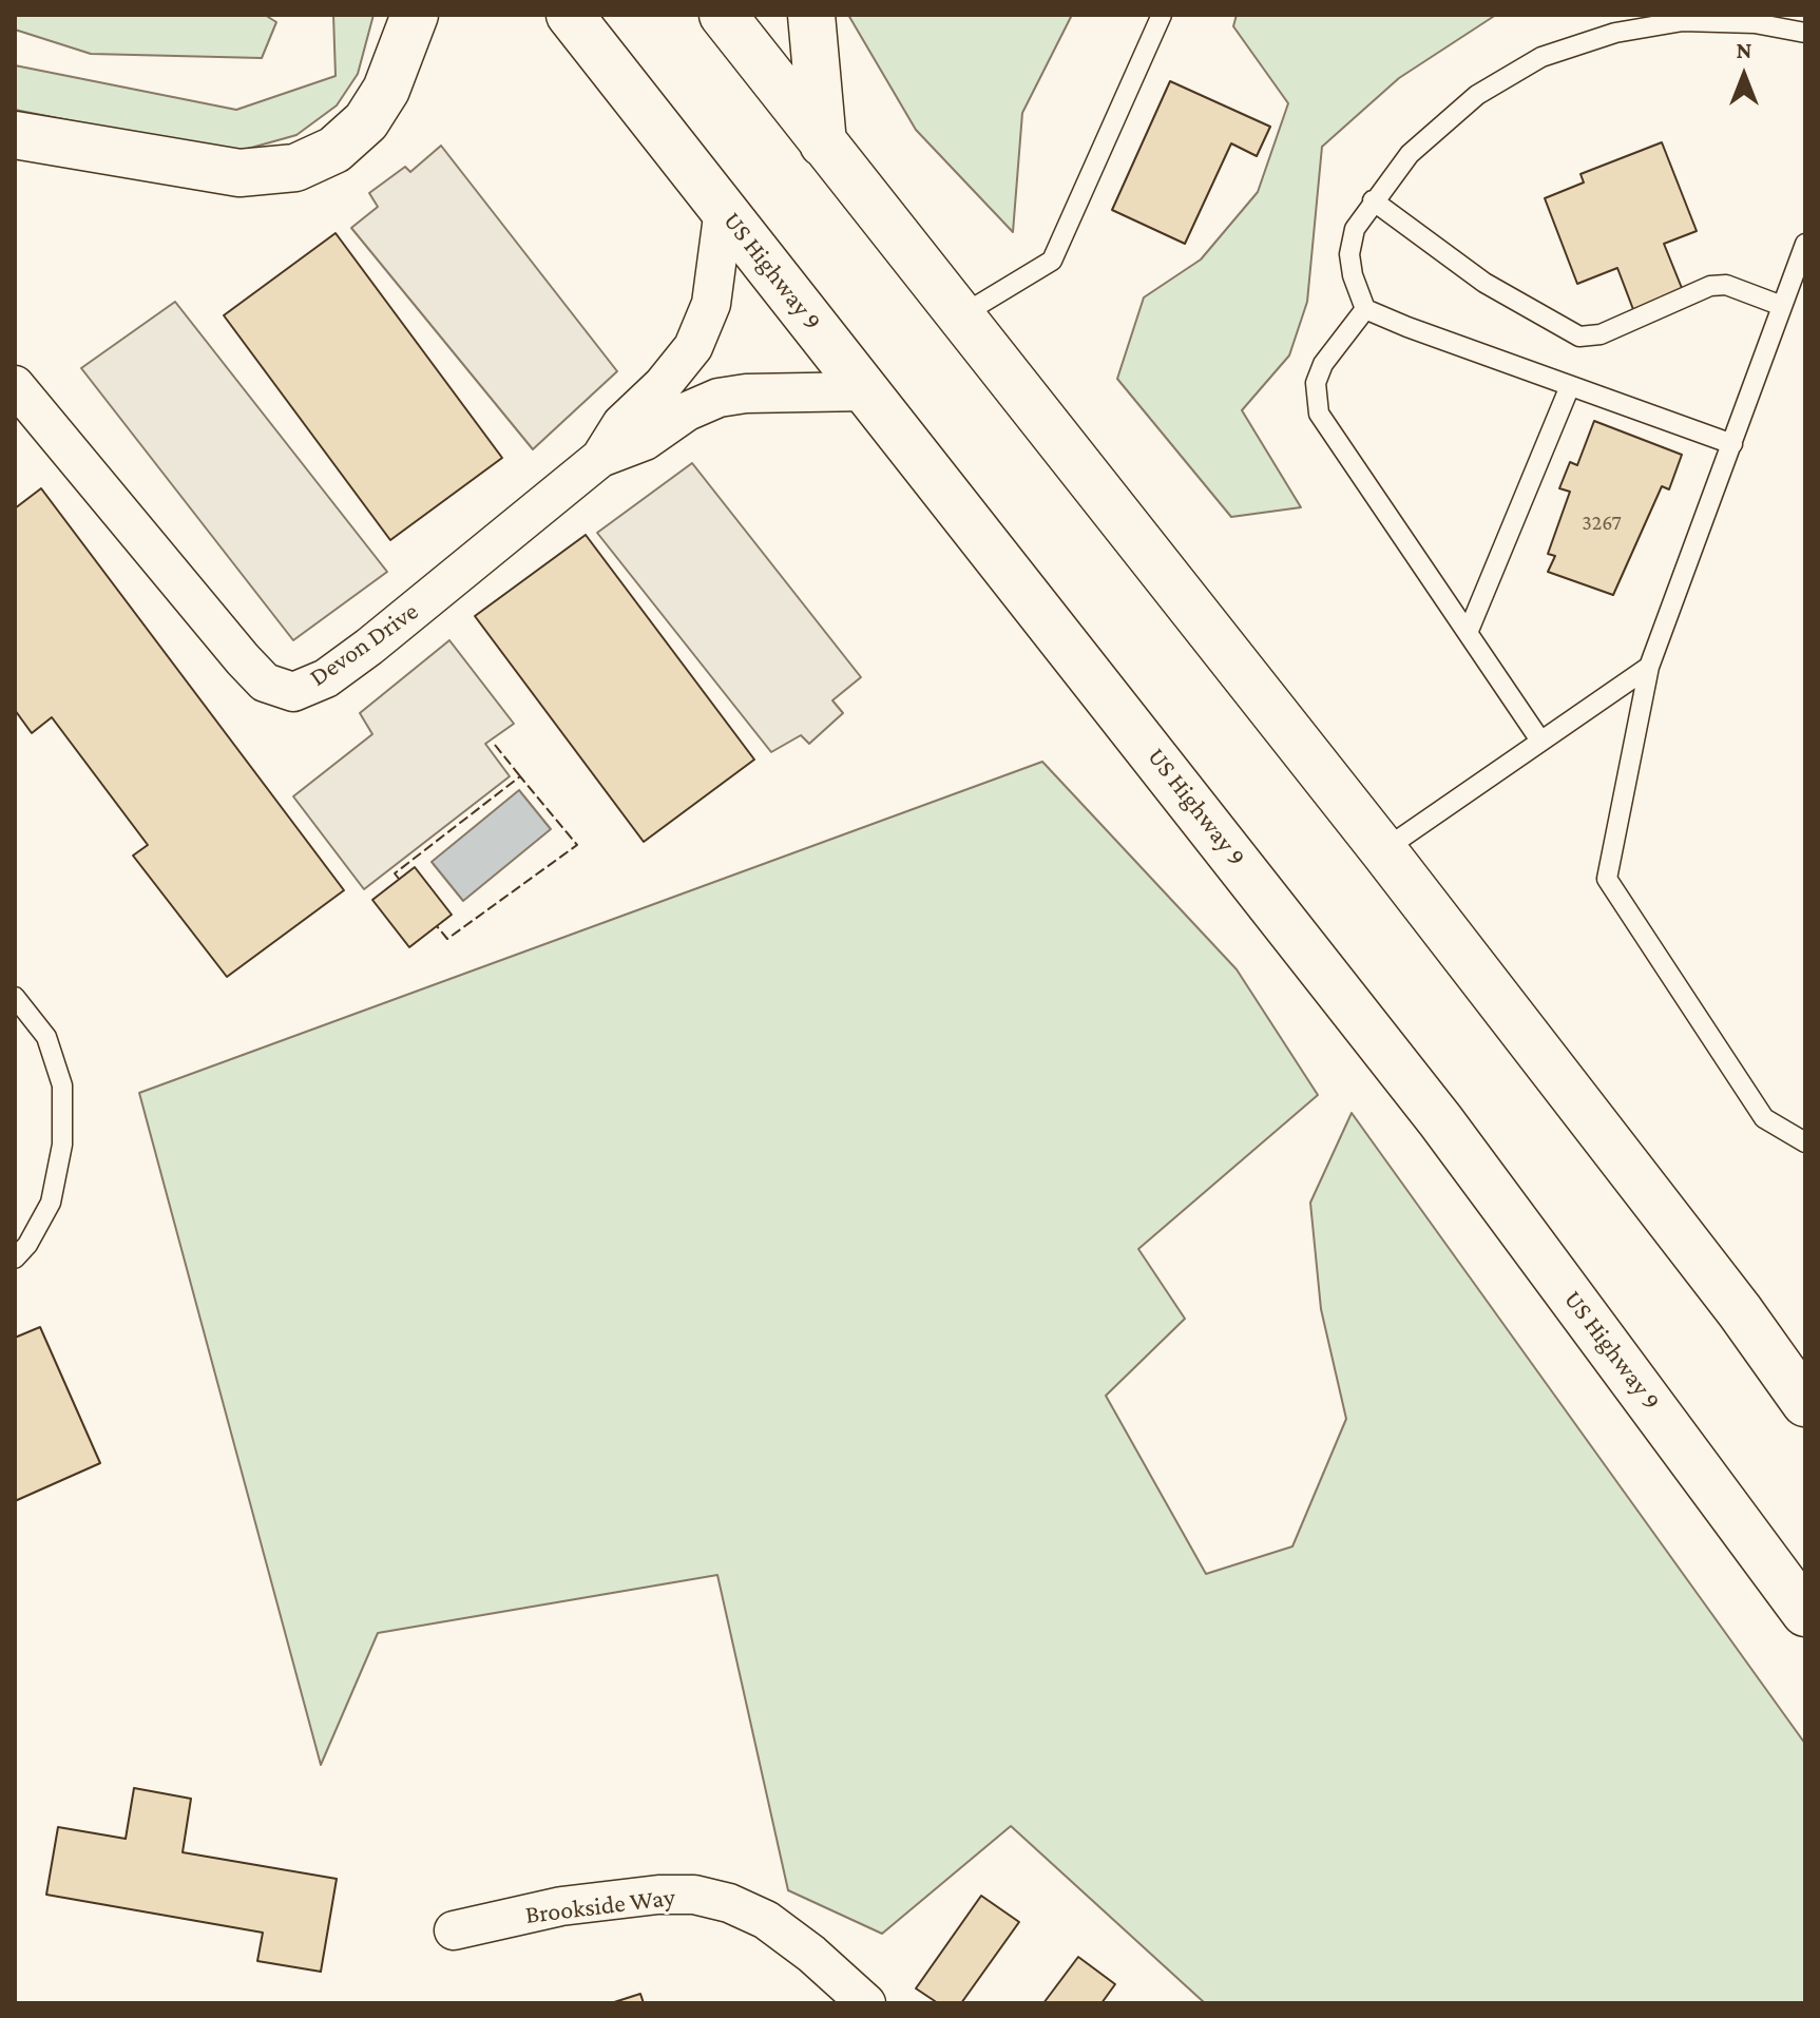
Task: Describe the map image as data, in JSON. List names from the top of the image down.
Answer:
{
  "streets": {
    "highway": ["US Highway 9"],
    "street": ["Devon Drive", "Brookside Way"]
  },
  "house_numbers": ["3267"],
  "north": "top"
}
